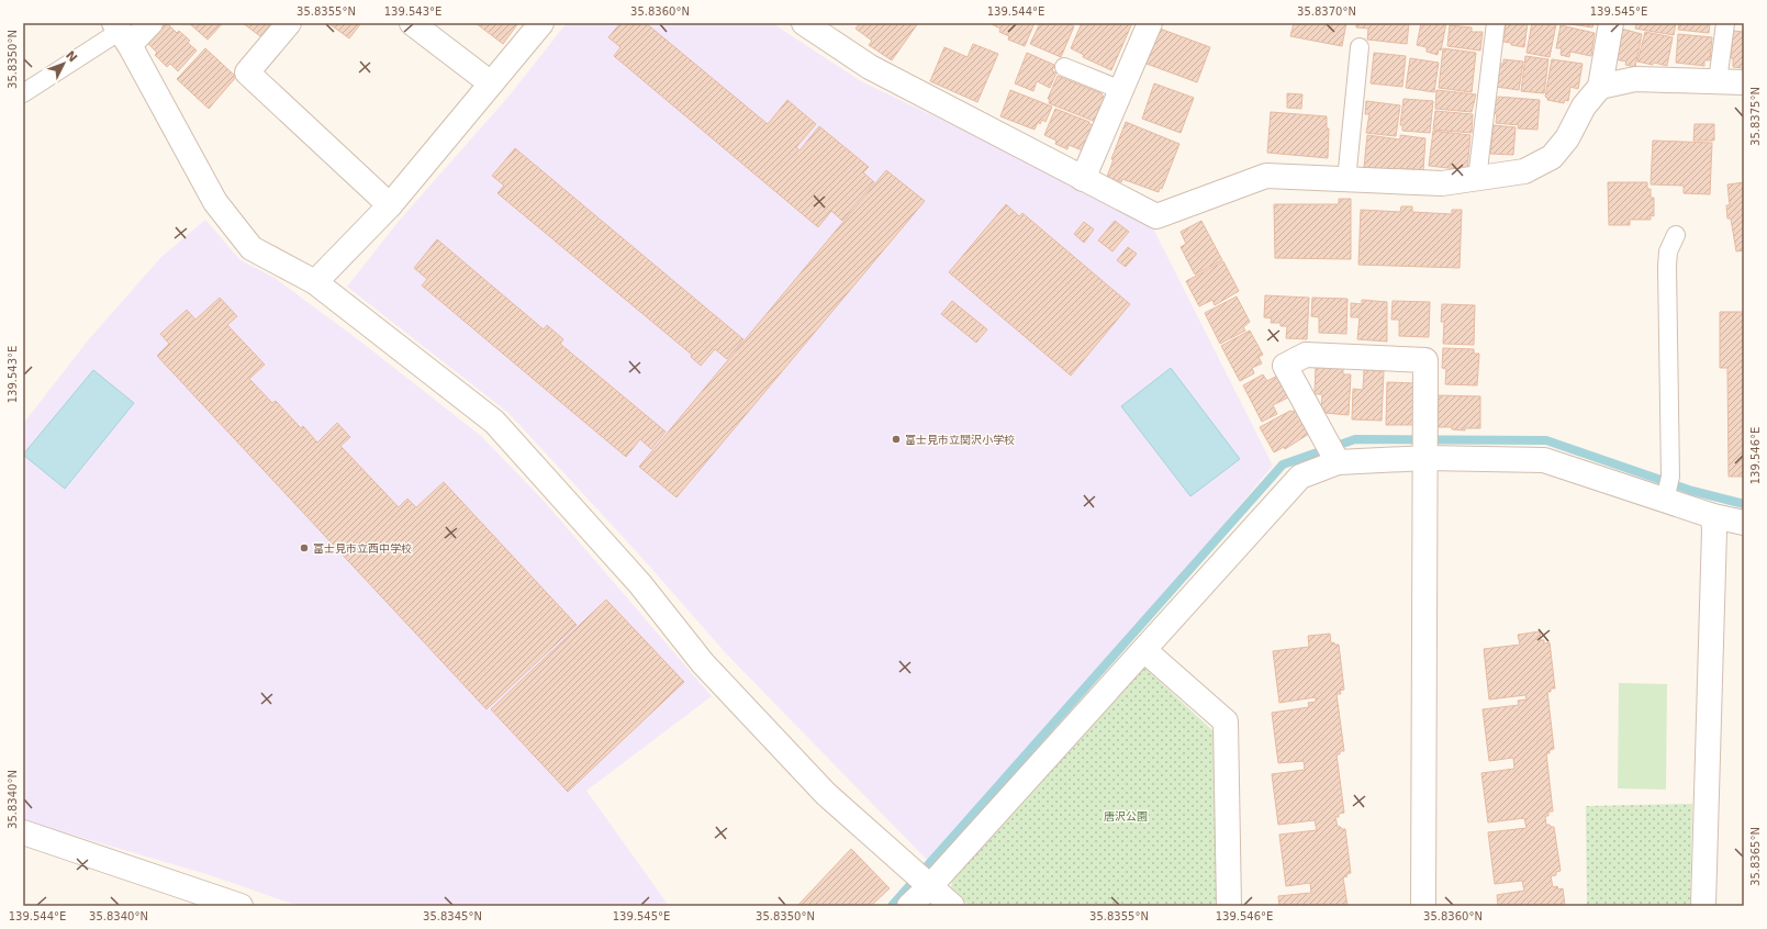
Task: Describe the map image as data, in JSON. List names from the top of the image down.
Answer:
{
  "parks": ["唐沢公園"],
  "places": ["富士見市立関沢小学校", "富士見市立西中学校"],
  "north": "top right",
  "coordinates": [
    "35.8355°N",
    "139.543°E",
    "35.8360°N",
    "139.544°E",
    "35.8370°N",
    "139.545°E",
    "35.8350°N",
    "35.8375°N",
    "139.546°E",
    "35.8340°N",
    "35.8365°N",
    "35.8345°N"
  ]
}
